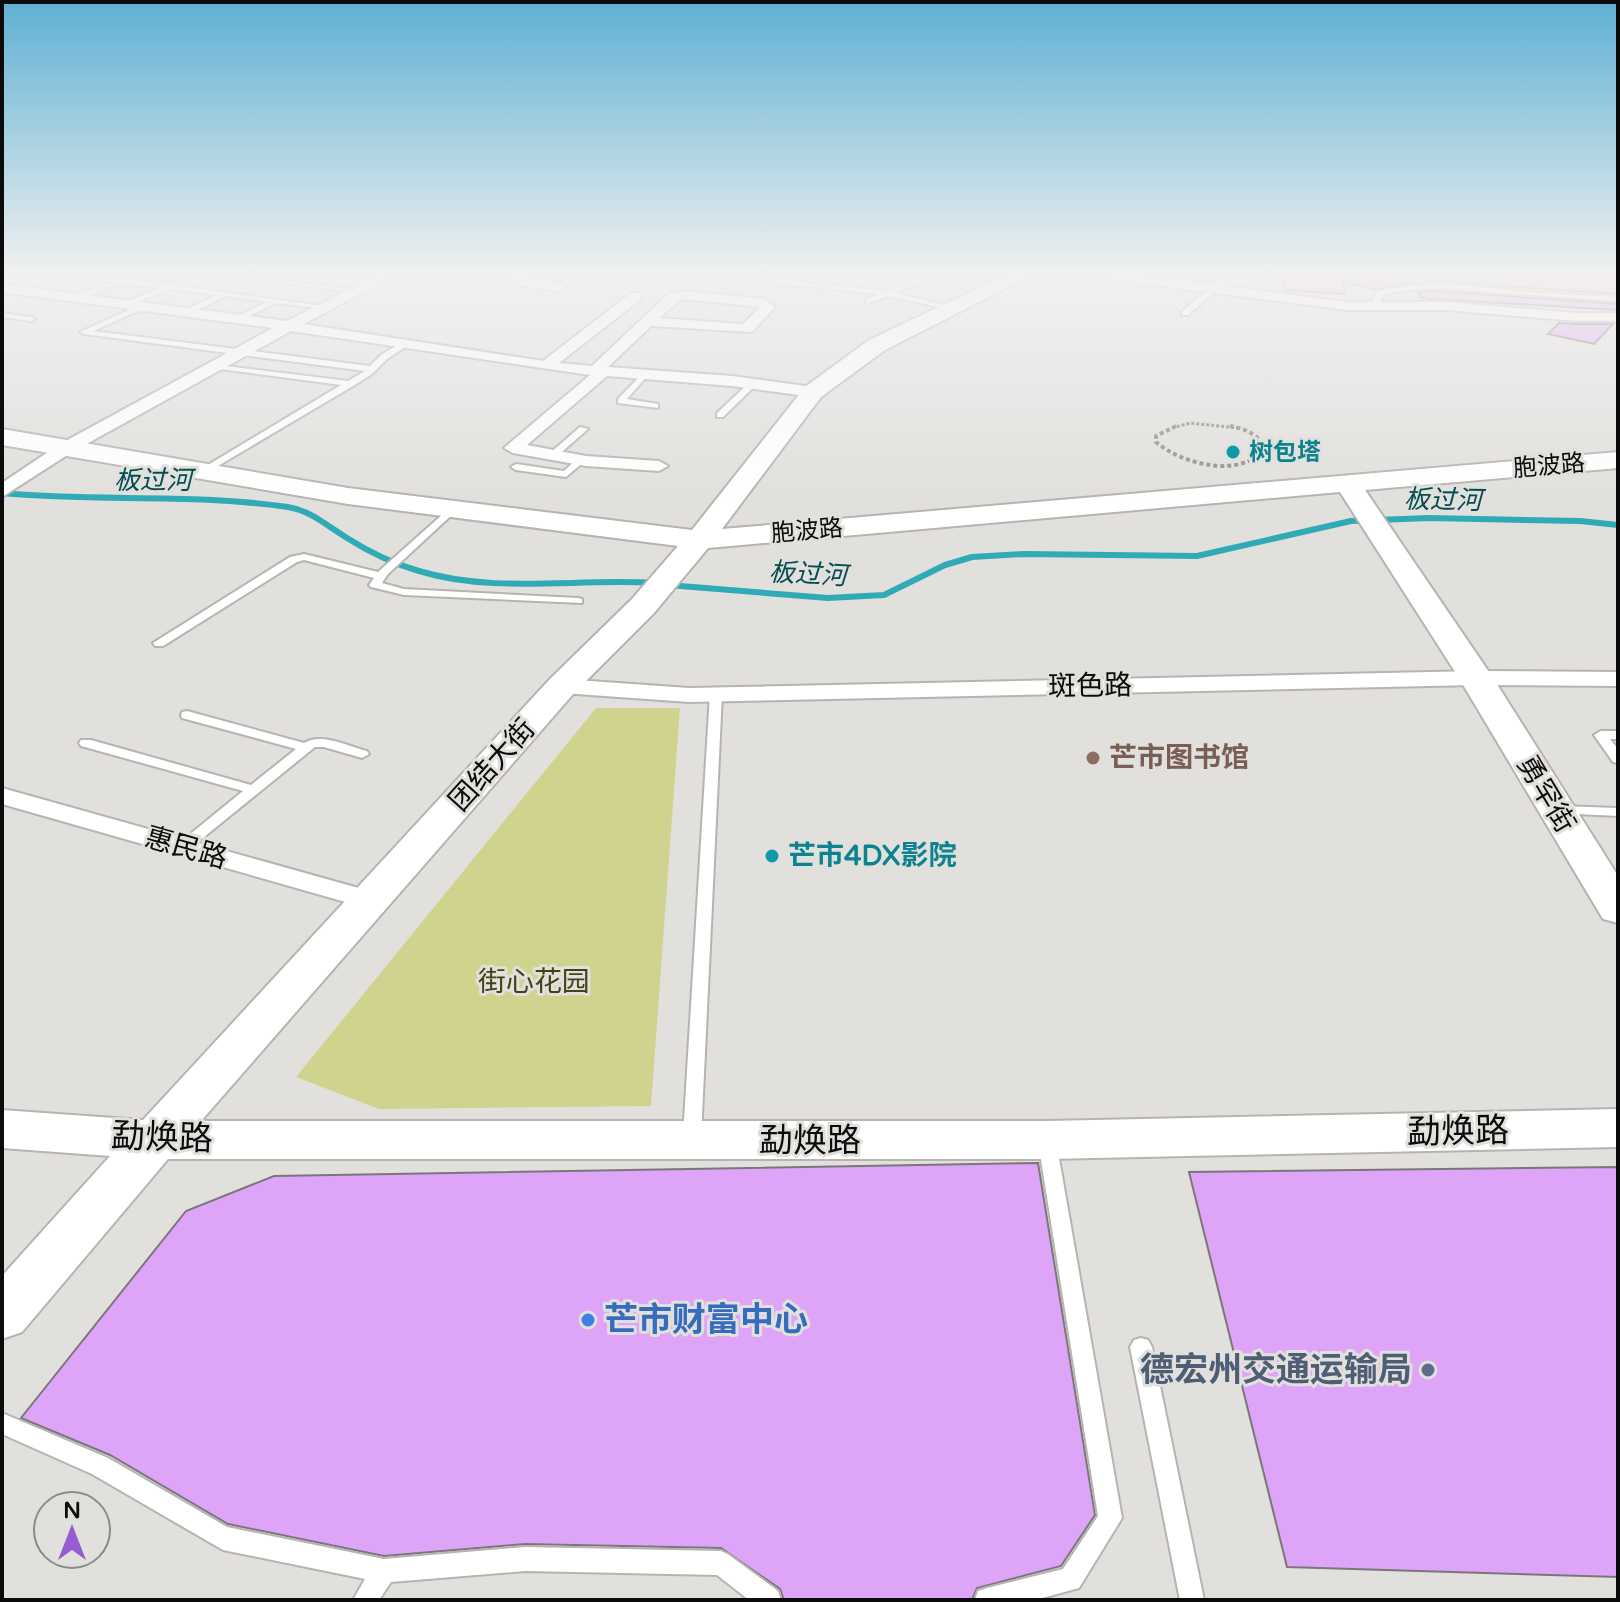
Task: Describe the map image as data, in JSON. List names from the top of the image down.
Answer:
{
  "streets": {
    "main road": [
      "胞波路",
      "团结大街",
      "勇罕街",
      "勐焕路"
    ],
    "street": ["斑色路", "惠民路"]
  },
  "crossings": [
    ["胞波路", "团结大街"],
    ["胞波路", "勇罕街"],
    ["斑色路", "团结大街"],
    ["斑色路", "勇罕街"],
    ["团结大街", "惠民路"],
    ["团结大街", "勐焕路"]
  ],
  "water": ["板过河"],
  "parks": ["街心花园"],
  "places": [
    "树包塔",
    "芒市图书馆",
    "芒市4DX影院",
    "芒市财富中心",
    "德宏州交通运输局"
  ],
  "north": "top"
}
